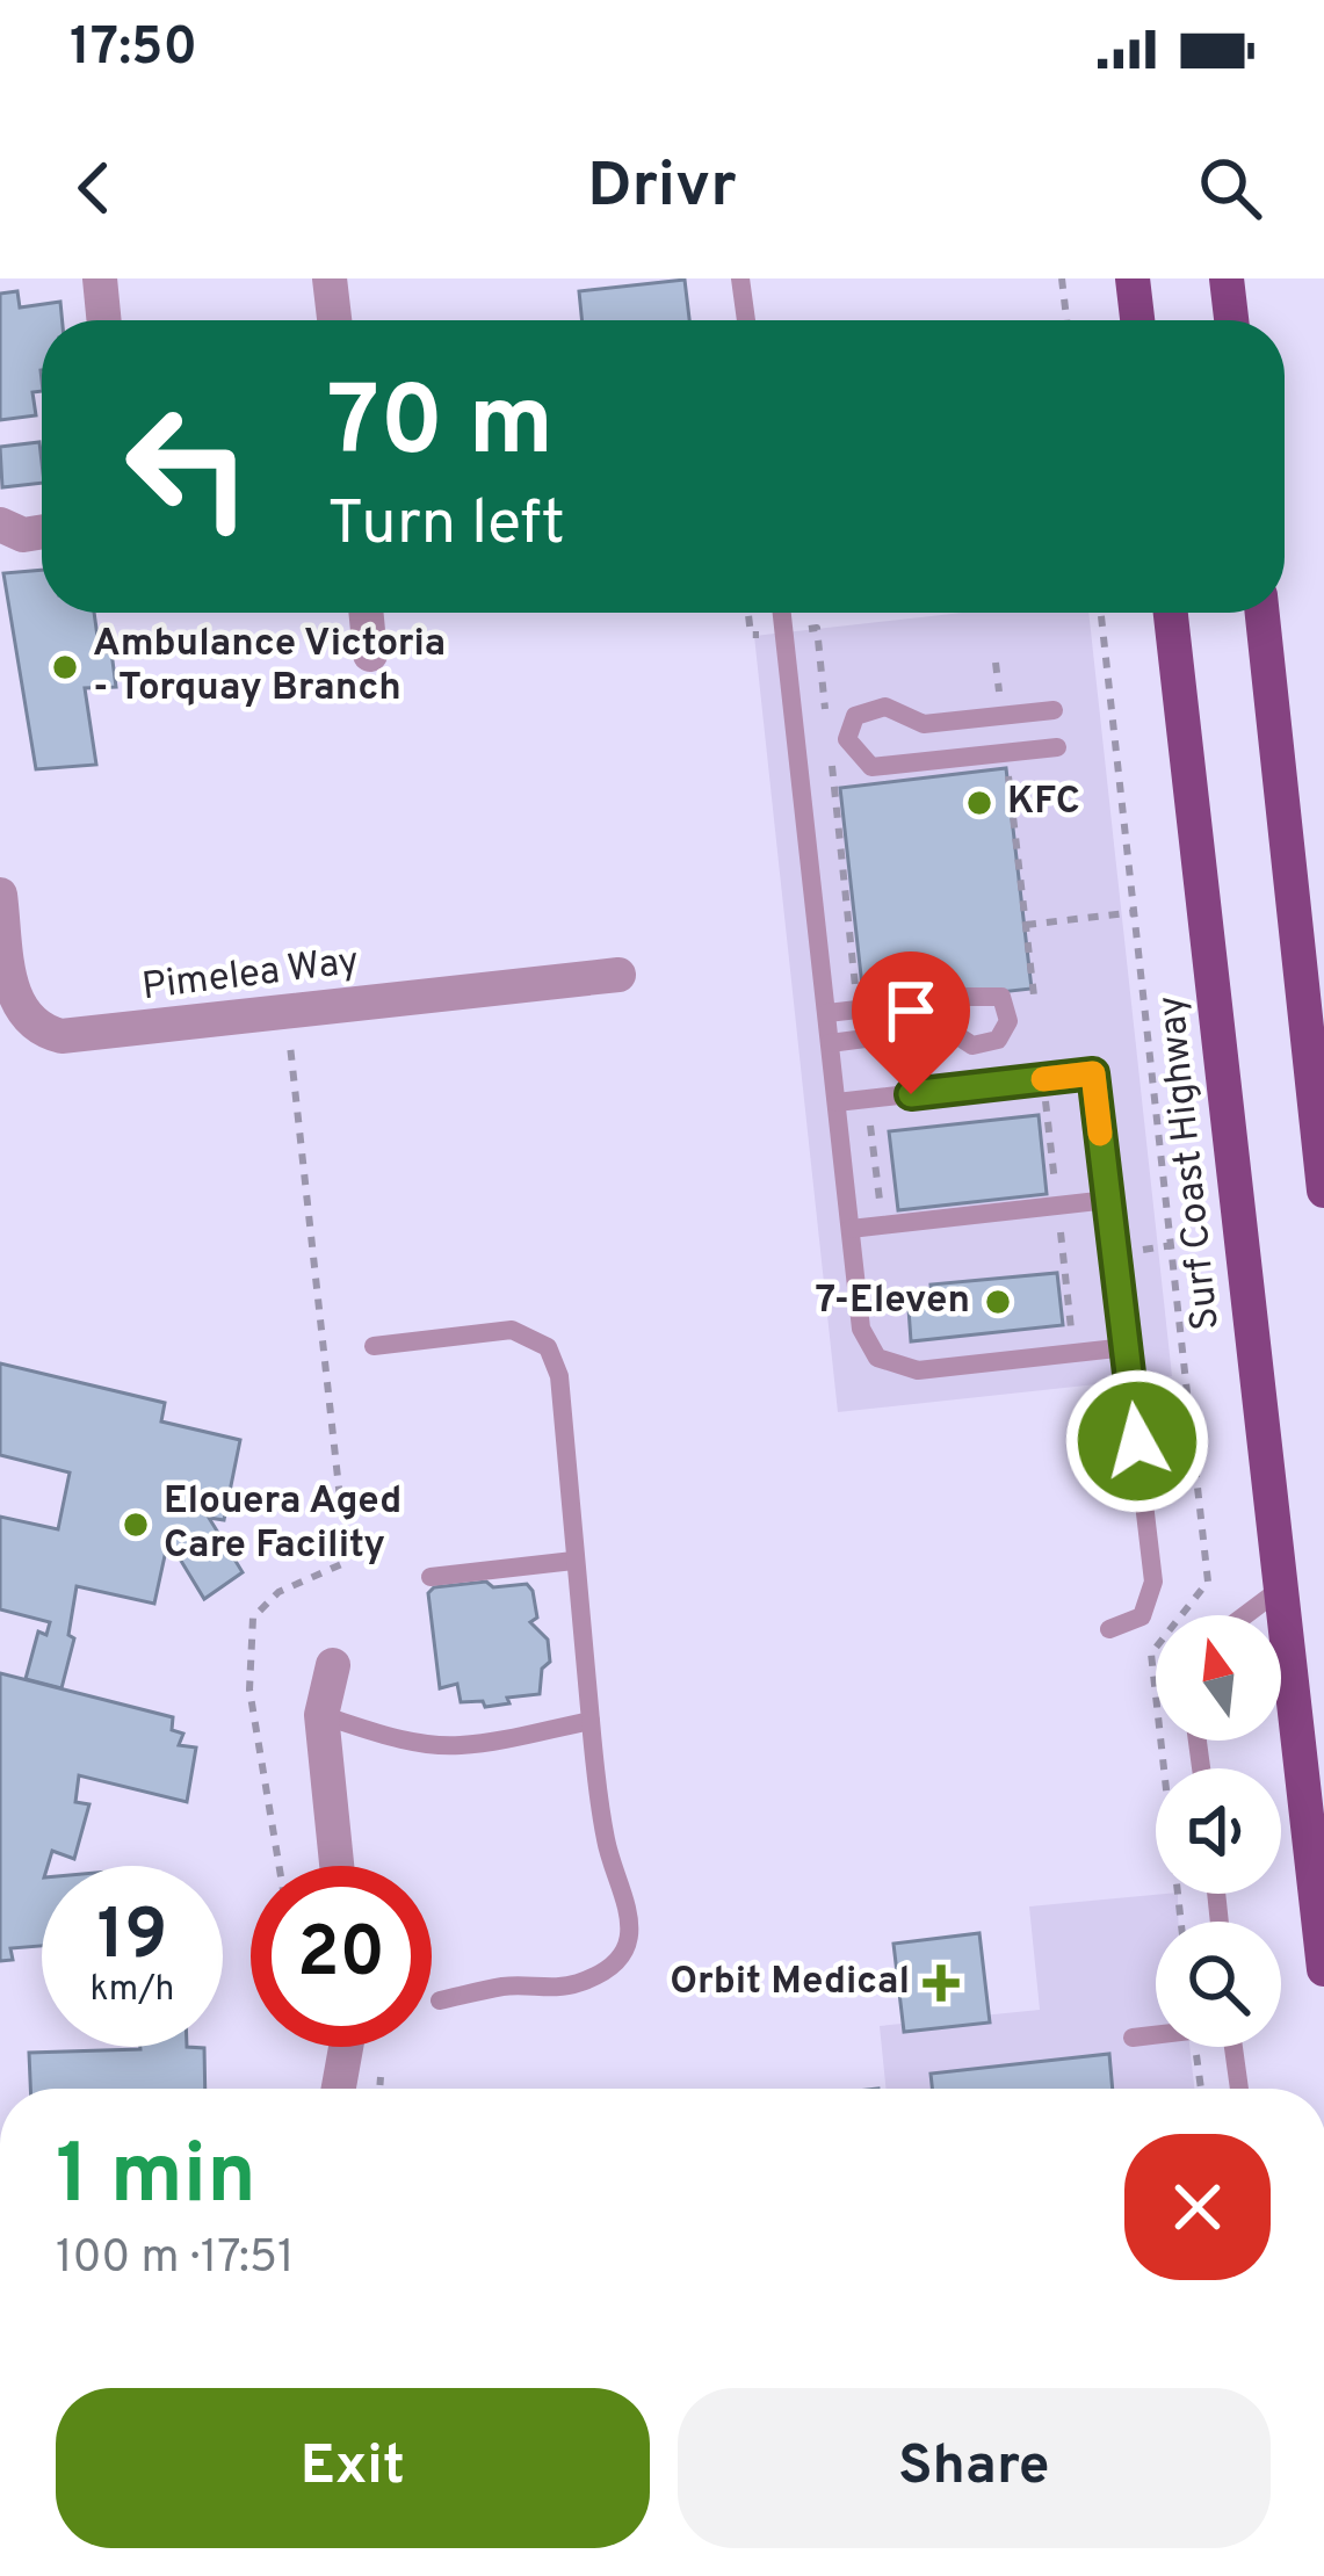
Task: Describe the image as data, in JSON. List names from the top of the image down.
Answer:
{
  "streets": {
    "main road": ["Surf Coast Highway"],
    "street": ["Pimelea Way"]
  },
  "places": {
    "other": [
      "Ambulance Victoria - Torquay Branch",
      "KFC",
      "7-Eleven",
      "Elouera Aged Care Facility"
    ],
    "health": ["Orbit Medical"]
  },
  "north": "top",
  "page": {
    "status": "17:50",
    "header": "Drivr",
    "turn": ["70 m", "Turn left"],
    "speed": "19 km/h",
    "limit": "20",
    "heading": ["1 min", "100 m · 17:51"],
    "buttons": ["Exit", "Share"]
  }
}
